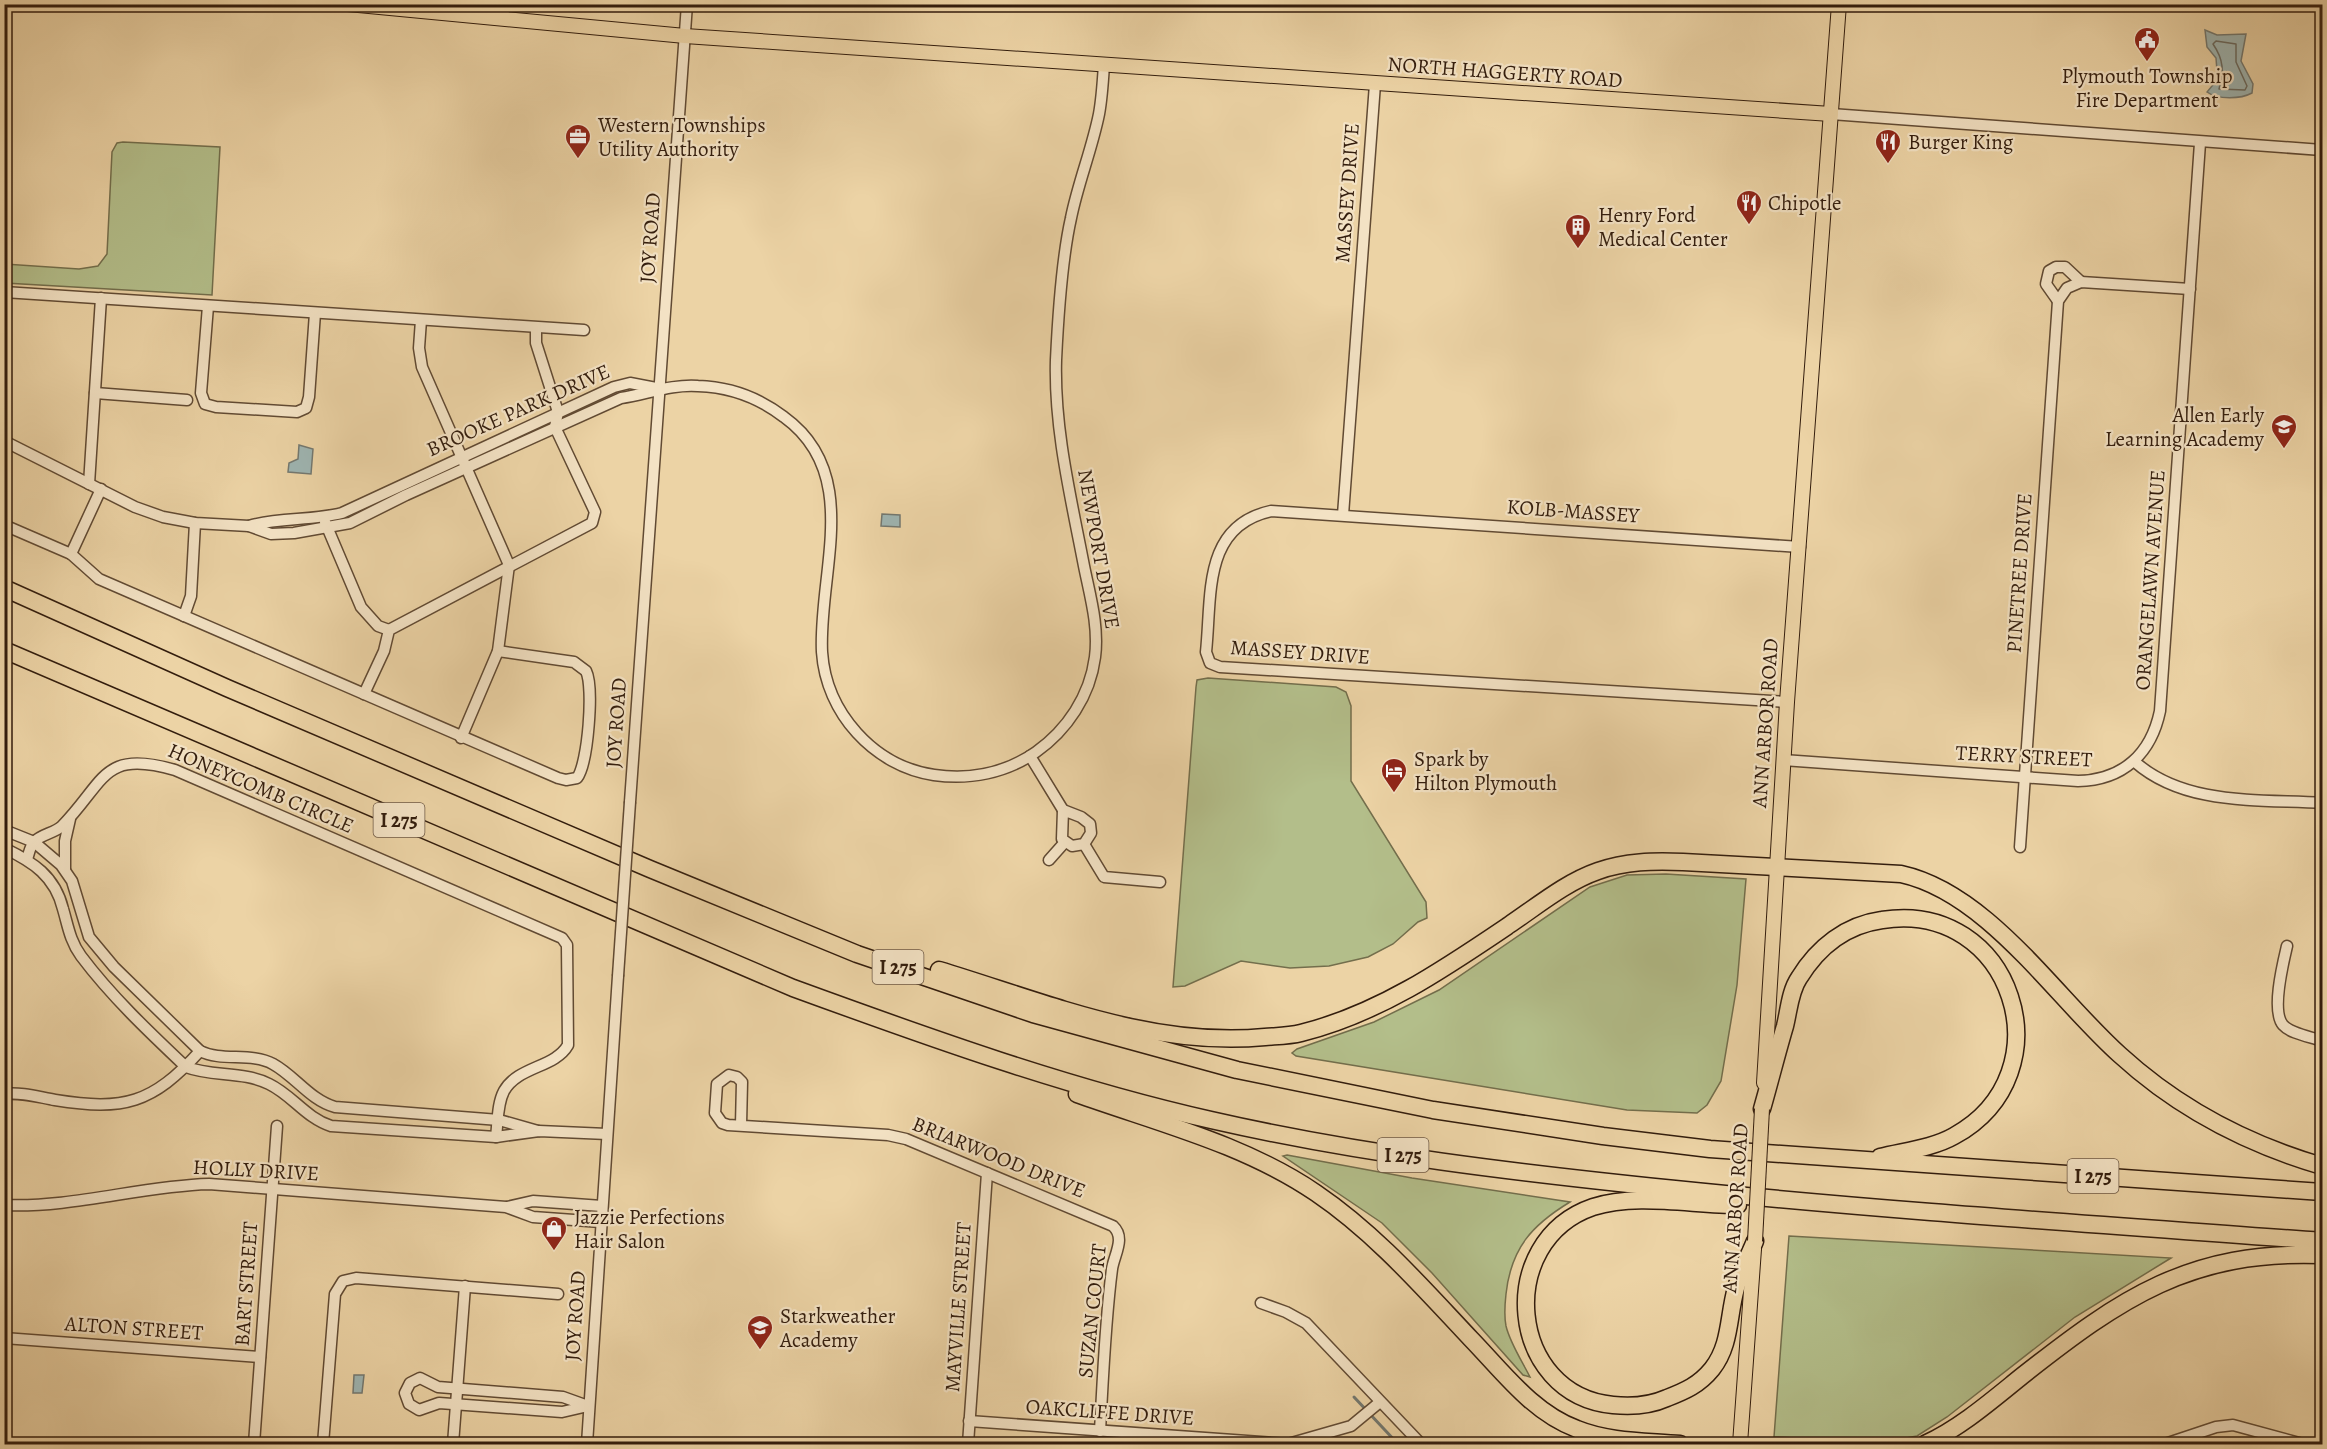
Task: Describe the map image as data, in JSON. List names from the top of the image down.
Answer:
{
  "streets": {
    "highway": ["I 275"],
    "main road": ["NORTH HAGGERTY ROAD", "ANN ARBOR ROAD"],
    "street": [
      "MASSEY DRIVE",
      "JOY ROAD",
      "BROOKE PARK DRIVE",
      "KOLB-MASSEY",
      "NEWPORT DRIVE",
      "PINETREE DRIVE",
      "ORANGELAWN AVENUE",
      "TERRY STREET",
      "HONEYCOMB CIRCLE",
      "BRIARWOOD DRIVE",
      "HOLLY DRIVE",
      "BART STREET",
      "MAYVILLE STREET",
      "SUZAN COURT",
      "ALTON STREET",
      "OAKCLIFFE DRIVE"
    ]
  },
  "crossings": [
    ["NORTH HAGGERTY ROAD", "MASSEY DRIVE"],
    ["NORTH HAGGERTY ROAD", "JOY ROAD"],
    ["NORTH HAGGERTY ROAD", "NEWPORT DRIVE"],
    ["NORTH HAGGERTY ROAD", "ORANGELAWN AVENUE"],
    ["NORTH HAGGERTY ROAD", "ANN ARBOR ROAD"],
    ["MASSEY DRIVE", "KOLB-MASSEY"],
    ["MASSEY DRIVE", "ANN ARBOR ROAD"],
    ["JOY ROAD", "BROOKE PARK DRIVE"],
    ["JOY ROAD", "NEWPORT DRIVE"],
    ["JOY ROAD", "HOLLY DRIVE"],
    ["BROOKE PARK DRIVE", "NEWPORT DRIVE"],
    ["KOLB-MASSEY", "ANN ARBOR ROAD"],
    ["PINETREE DRIVE", "TERRY STREET"],
    ["ORANGELAWN AVENUE", "TERRY STREET"],
    ["ANN ARBOR ROAD", "TERRY STREET"],
    ["BRIARWOOD DRIVE", "MAYVILLE STREET"],
    ["BRIARWOOD DRIVE", "SUZAN COURT"],
    ["HOLLY DRIVE", "BART STREET"],
    ["BART STREET", "ALTON STREET"],
    ["MAYVILLE STREET", "OAKCLIFFE DRIVE"],
    ["SUZAN COURT", "OAKCLIFFE DRIVE"]
  ],
  "places": {
    "public building": ["Plymouth Township Fire Department"],
    "office": ["Western Townships Utility Authority"],
    "restaurant": ["Burger King", "Chipotle"],
    "building": ["Henry Ford Medical Center"],
    "school or university": ["Allen Early Learning Academy", "Starkweather Academy"],
    "hotel": ["Spark by Hilton Plymouth"],
    "shop": ["Jazzie Perfections Hair Salon"]
  }
}
